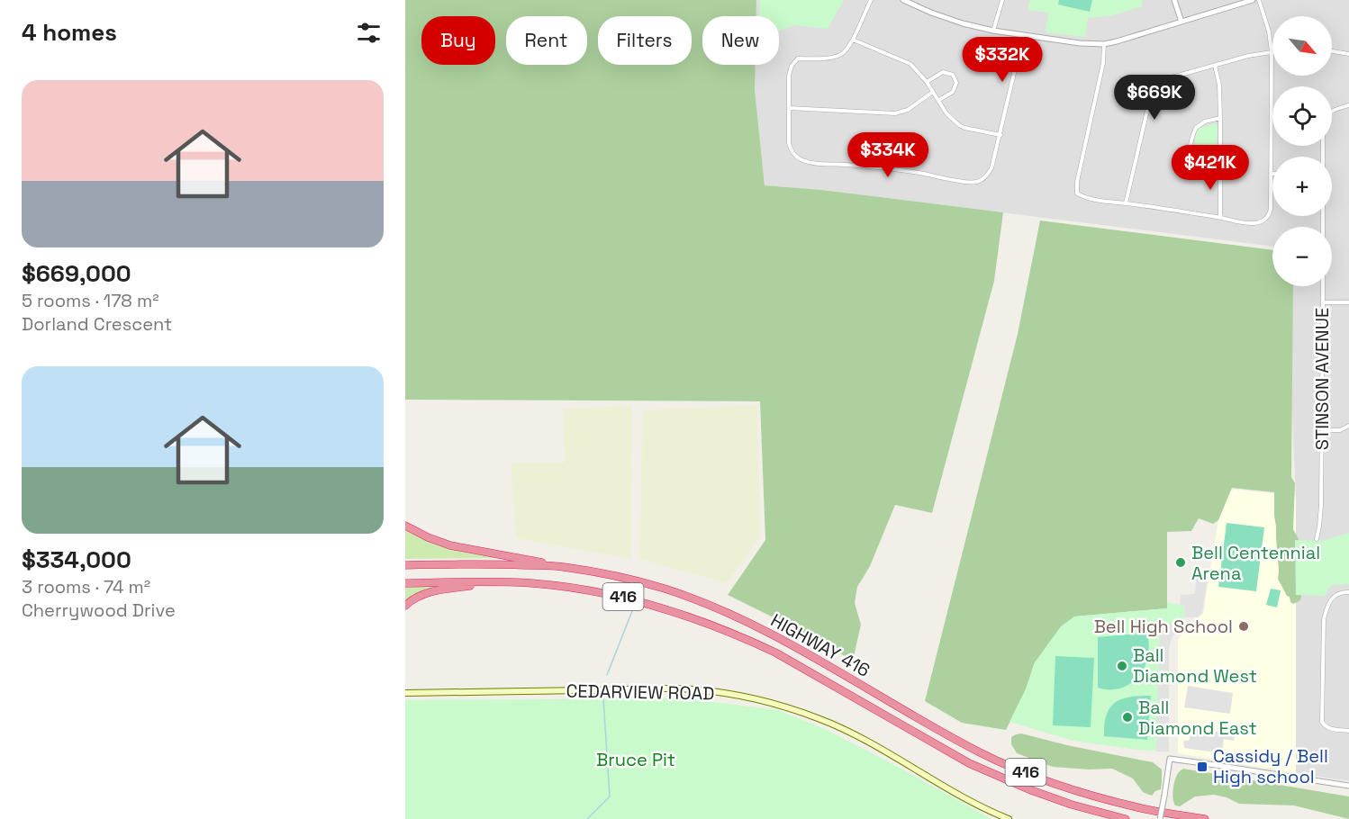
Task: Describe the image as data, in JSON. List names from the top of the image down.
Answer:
{
  "streets": {
    "highway": ["416", "HIGHWAY 416"],
    "main road": ["CEDARVIEW ROAD"],
    "street": ["STINSON AVENUE"]
  },
  "parks": ["Bruce Pit"],
  "places": {
    "other": [
      "Bell Centennial Arena",
      "Bell High School",
      "Ball Diamond West",
      "Ball Diamond East"
    ],
    "transit": ["Cassidy / Bell High school"]
  },
  "north": "bottom right",
  "page": {
    "heading": "4 homes",
    "map_buttons": ["+", "−"],
    "chip": [
      "Buy",
      "Rent",
      "Filters",
      "New"
    ],
    "price": [
      "$332K",
      "$669K",
      "$334K",
      "$421K"
    ],
    "list": [
      {
        "name": "$669,000",
        "note": "5 rooms · 178 m² · Dorland Crescent"
      },
      {
        "name": "$334,000",
        "note": "3 rooms · 74 m² · Cherrywood Drive"
      }
    ]
  }
}
